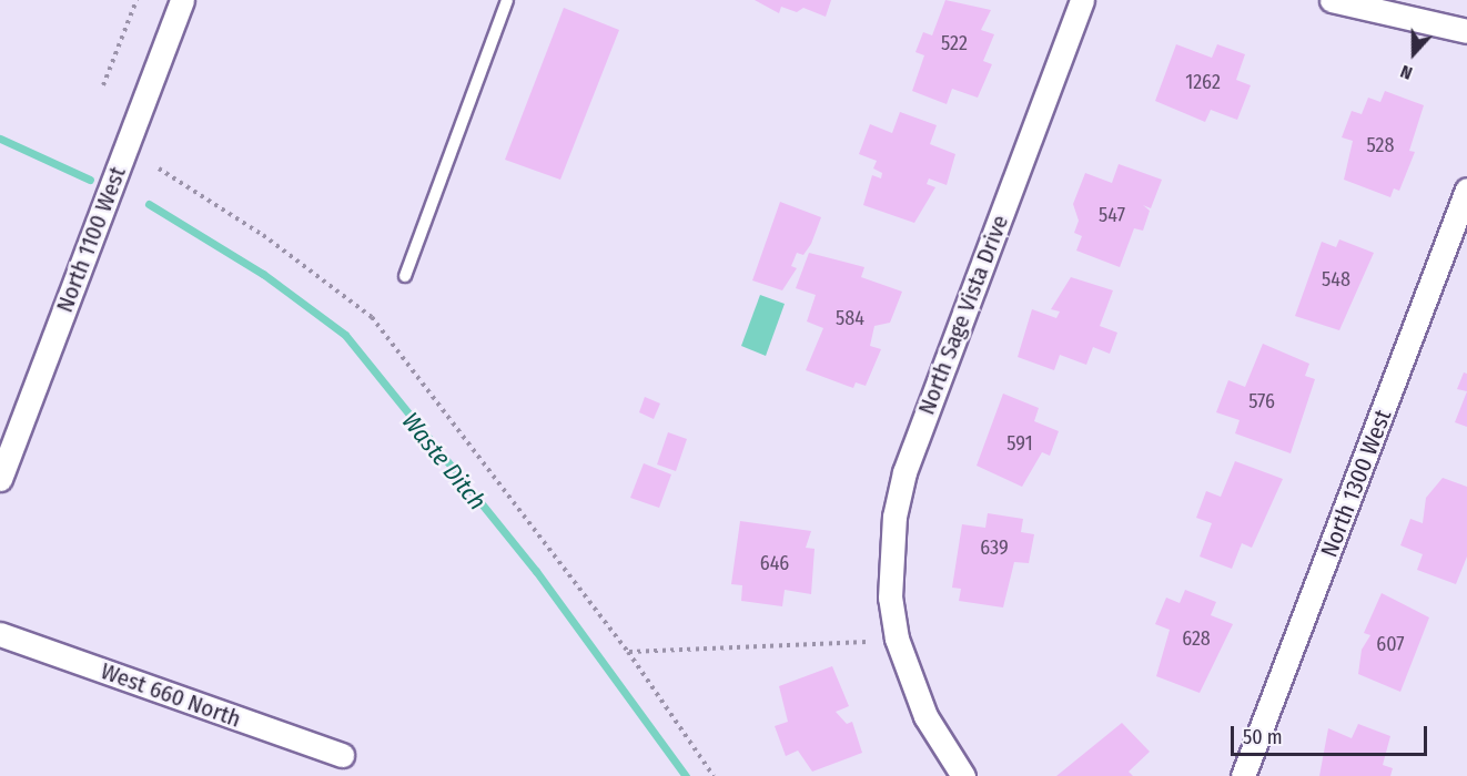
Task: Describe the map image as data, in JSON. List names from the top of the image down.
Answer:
{
  "streets": {
    "street": [
      "North 1100 West",
      "North Sage Vista Drive",
      "North 1300 West",
      "West 660 North"
    ]
  },
  "water": ["Waste Ditch"],
  "house_numbers": [
    "522",
    "1262",
    "528",
    "547",
    "548",
    "584",
    "576",
    "591",
    "639",
    "646",
    "628",
    "607"
  ],
  "scale_bar": "50 m",
  "north": "bottom"
}
